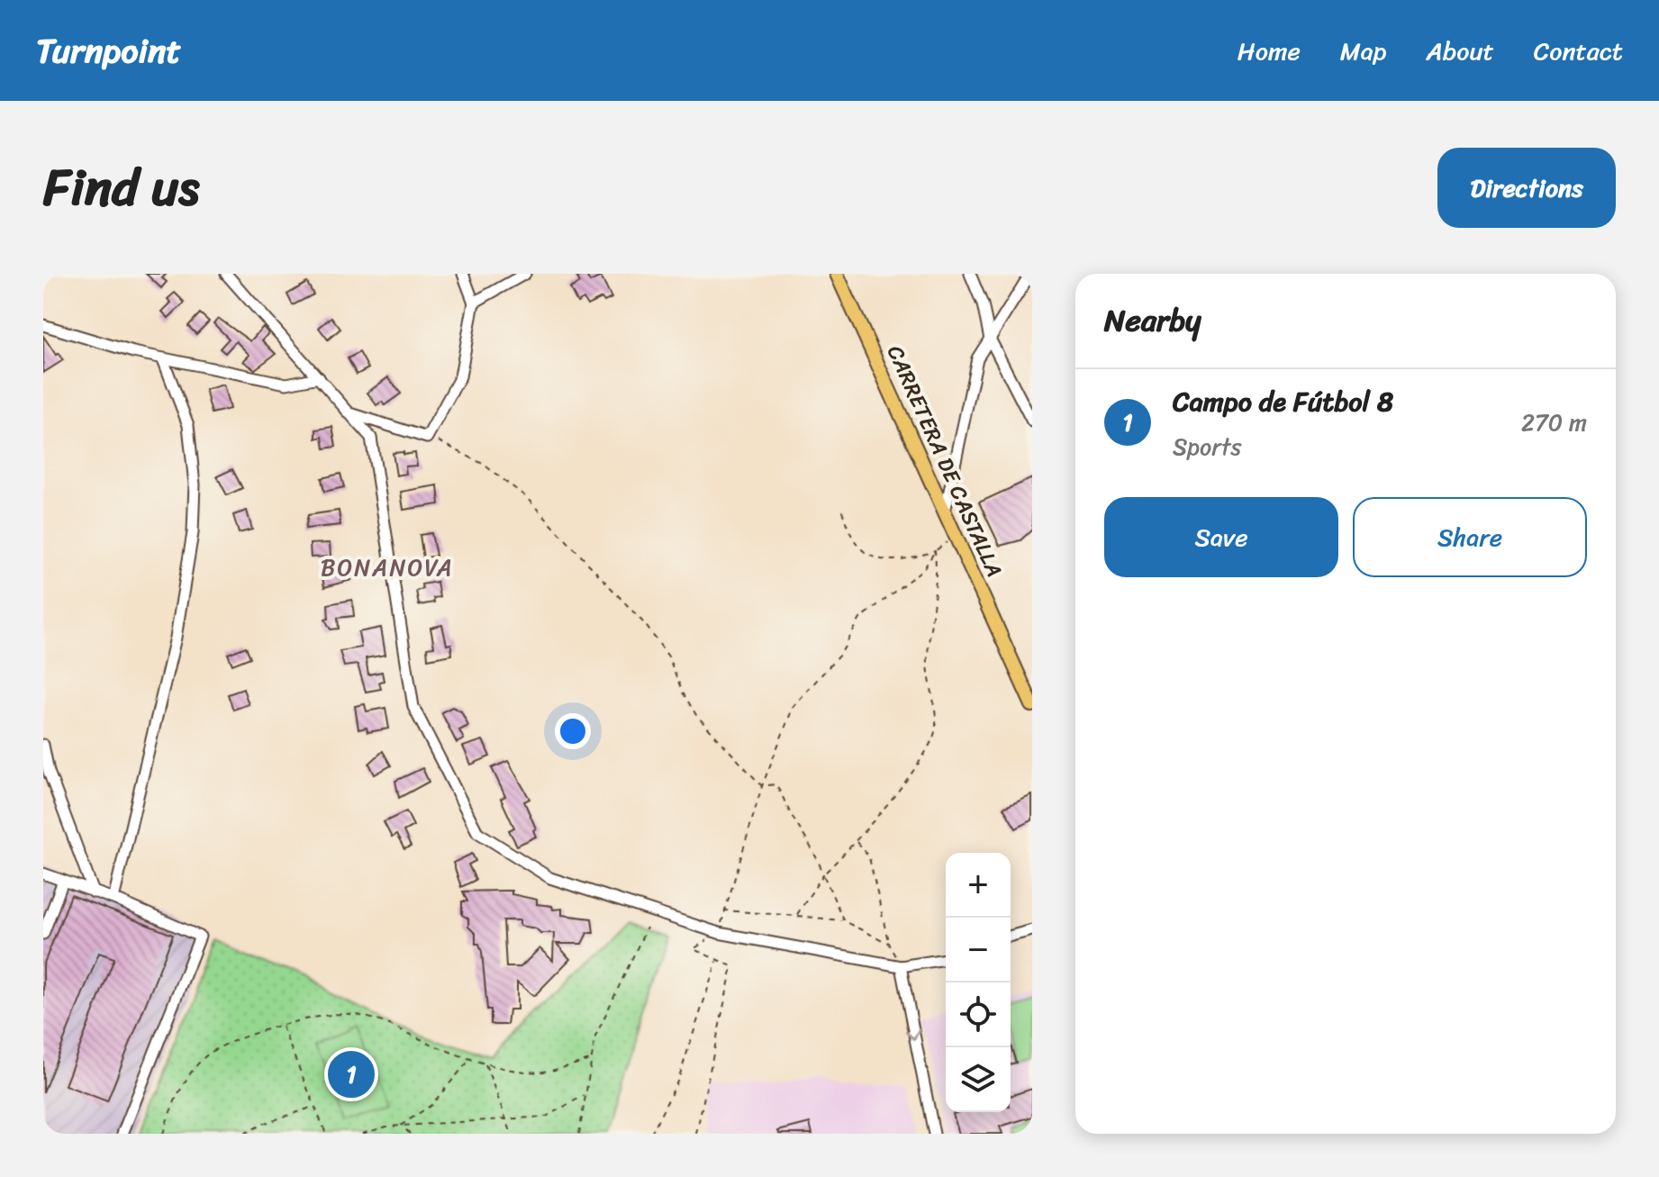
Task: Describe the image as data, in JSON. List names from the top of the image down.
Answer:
{
  "streets": {
    "main road": ["CARRETERA DE CASTALLA"]
  },
  "districts": ["BONANOVA"],
  "page": {
    "header": "Turnpoint",
    "nav": [
      "Home",
      "Map",
      "About",
      "Contact"
    ],
    "title": "Find us",
    "buttons": [
      "Directions",
      ["Save", "Share"]
    ],
    "heading": "Nearby",
    "list": [
      {
        "mark": "1",
        "name": "Campo de Fútbol 8",
        "note": "Sports",
        "value": "270 m"
      }
    ],
    "map_buttons": ["+", "−"],
    "pins": "1"
  }
}
